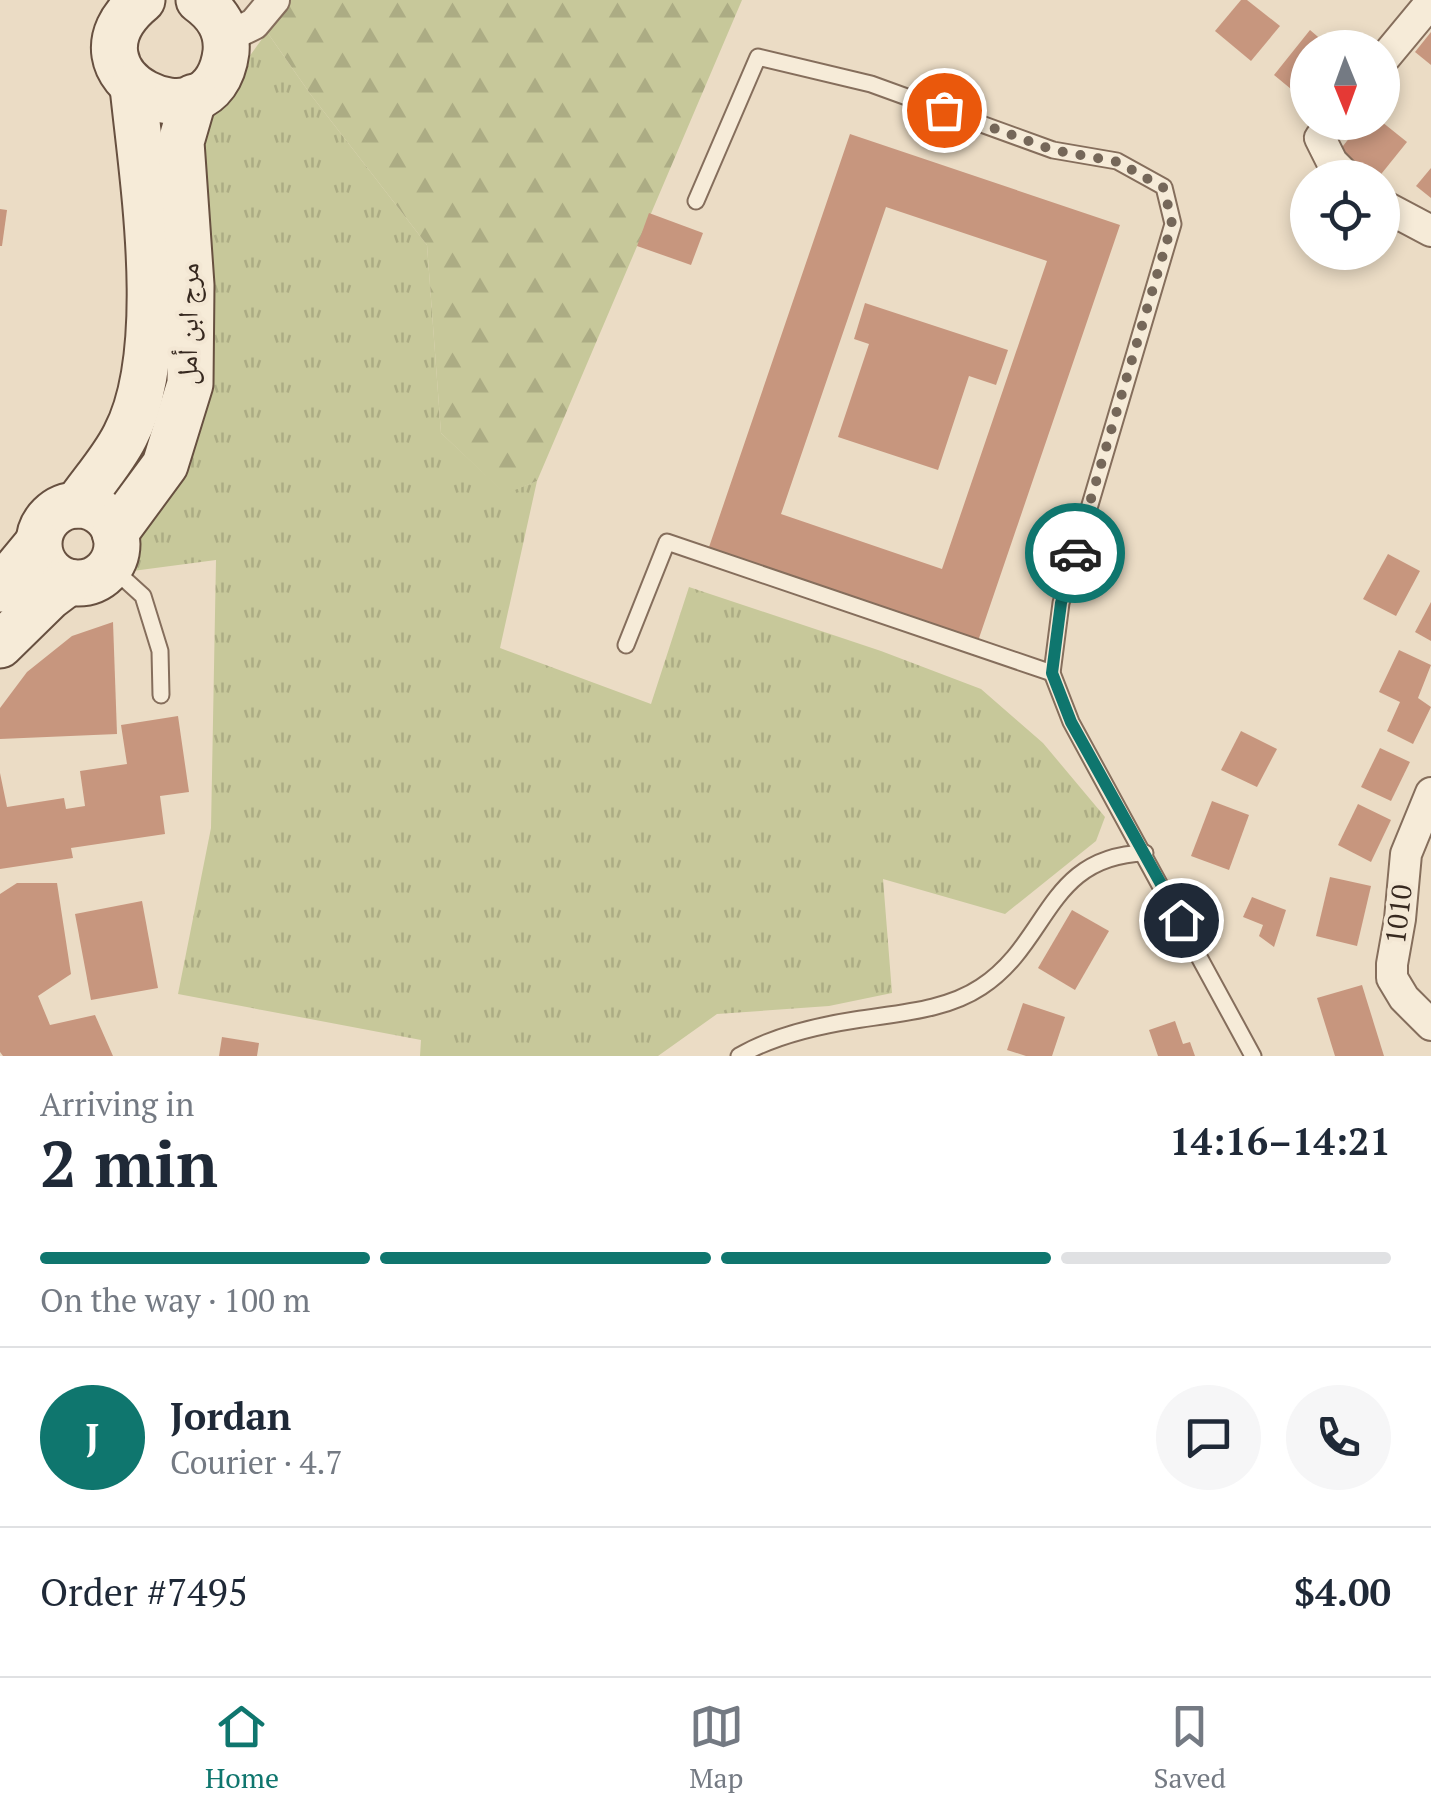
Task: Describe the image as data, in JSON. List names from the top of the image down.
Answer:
{
  "streets": {
    "street": ["مرج ابن أمل", "1010"]
  },
  "north": "bottom",
  "page": {
    "heading": ["2 min", "Arriving in", "14:16–14:21"],
    "panel": [
      "Jordan",
      "Courier · 4.7",
      "Order #7495",
      "$4.00"
    ],
    "bar": "On the way · 100 m",
    "round": "J",
    "tabs": ["Home", "Map", "Saved"]
  }
}
